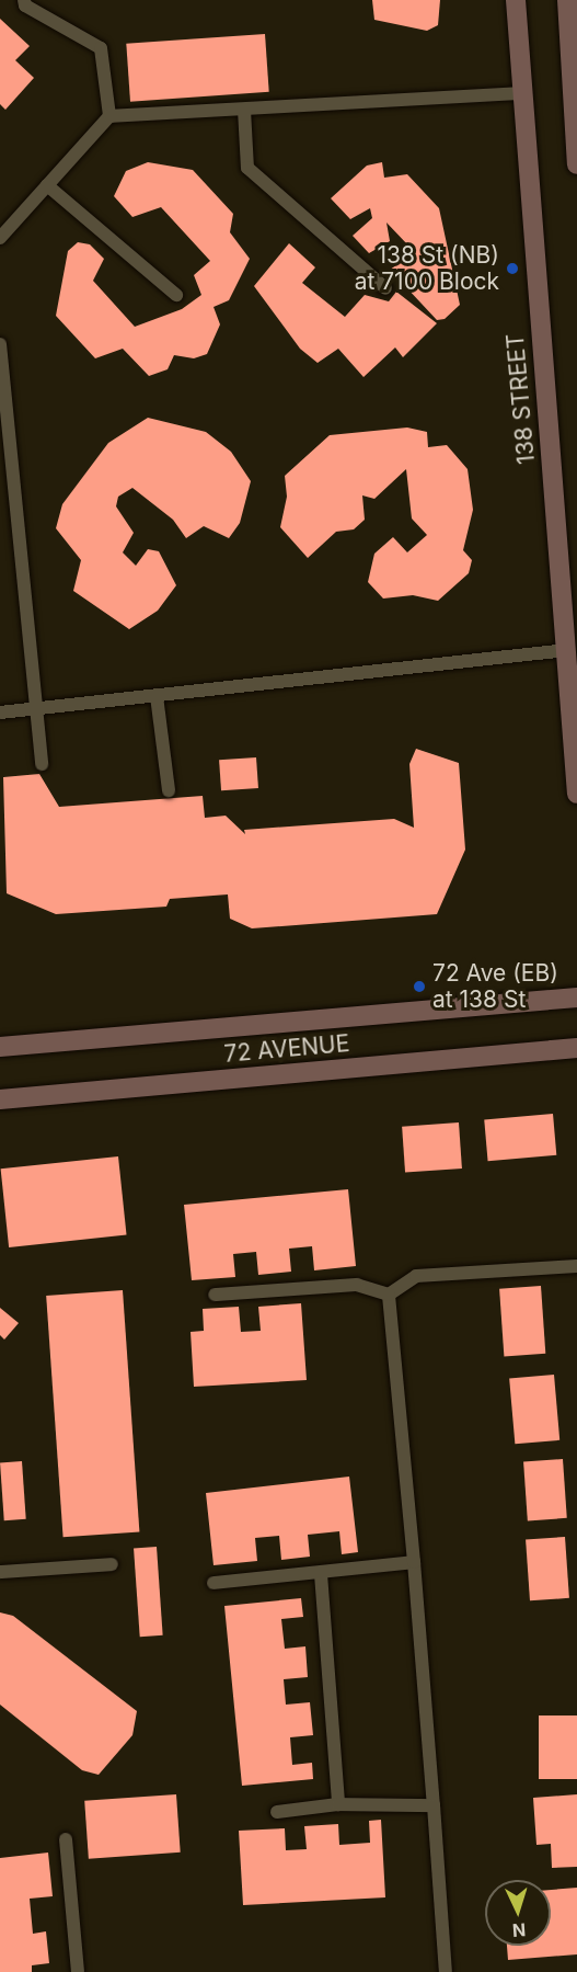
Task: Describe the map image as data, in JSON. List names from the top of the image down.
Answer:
{
  "streets": {
    "main road": ["138 STREET", "72 AVENUE"]
  },
  "places": ["138 St (NB) at 7100 Block", "72 Ave (EB) at 138 St"],
  "north": "bottom"
}
